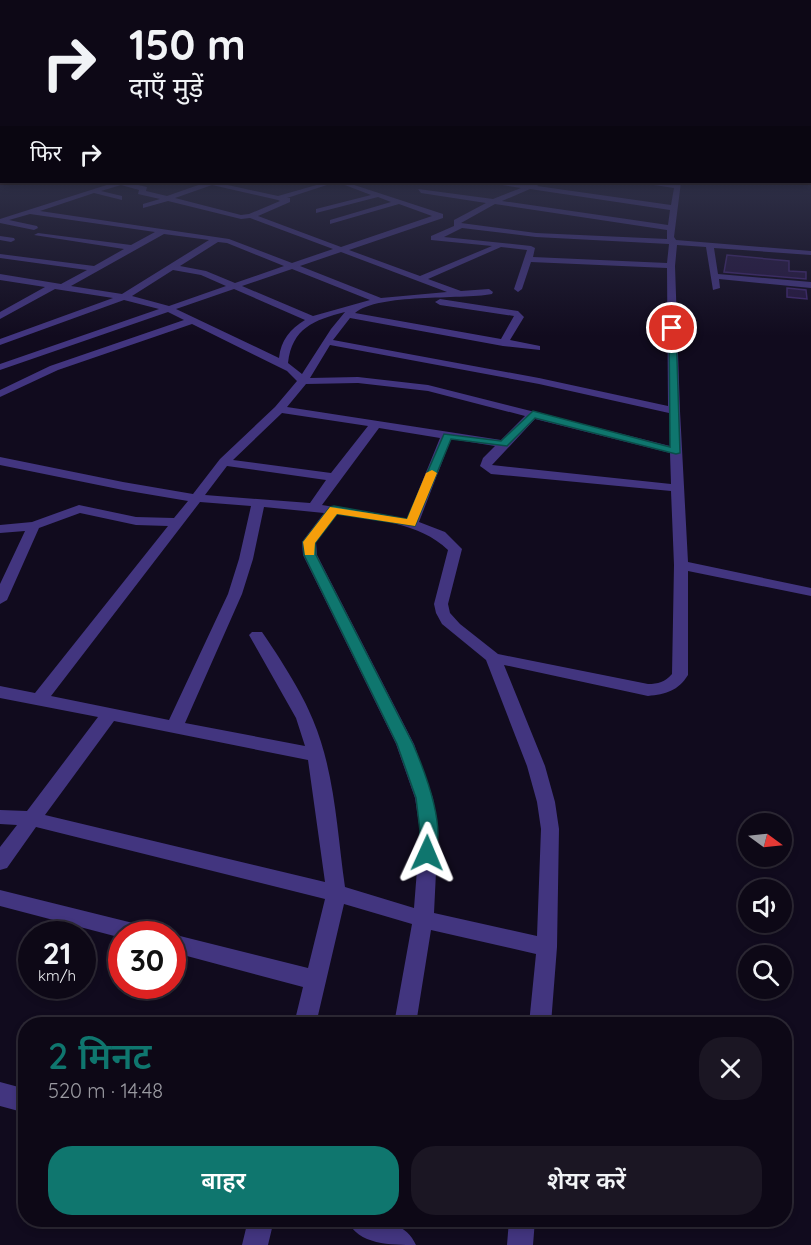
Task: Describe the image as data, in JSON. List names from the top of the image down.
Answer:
{
  "north": "right",
  "page": {
    "turn": ["150 m", "दाएँ मुड़ें"],
    "then": "फिर",
    "speed": "21 km/h",
    "limit": "30",
    "heading": ["2 मिनट", "520 m · 14:48"],
    "buttons": ["बाहर", "शेयर करें"]
  }
}
